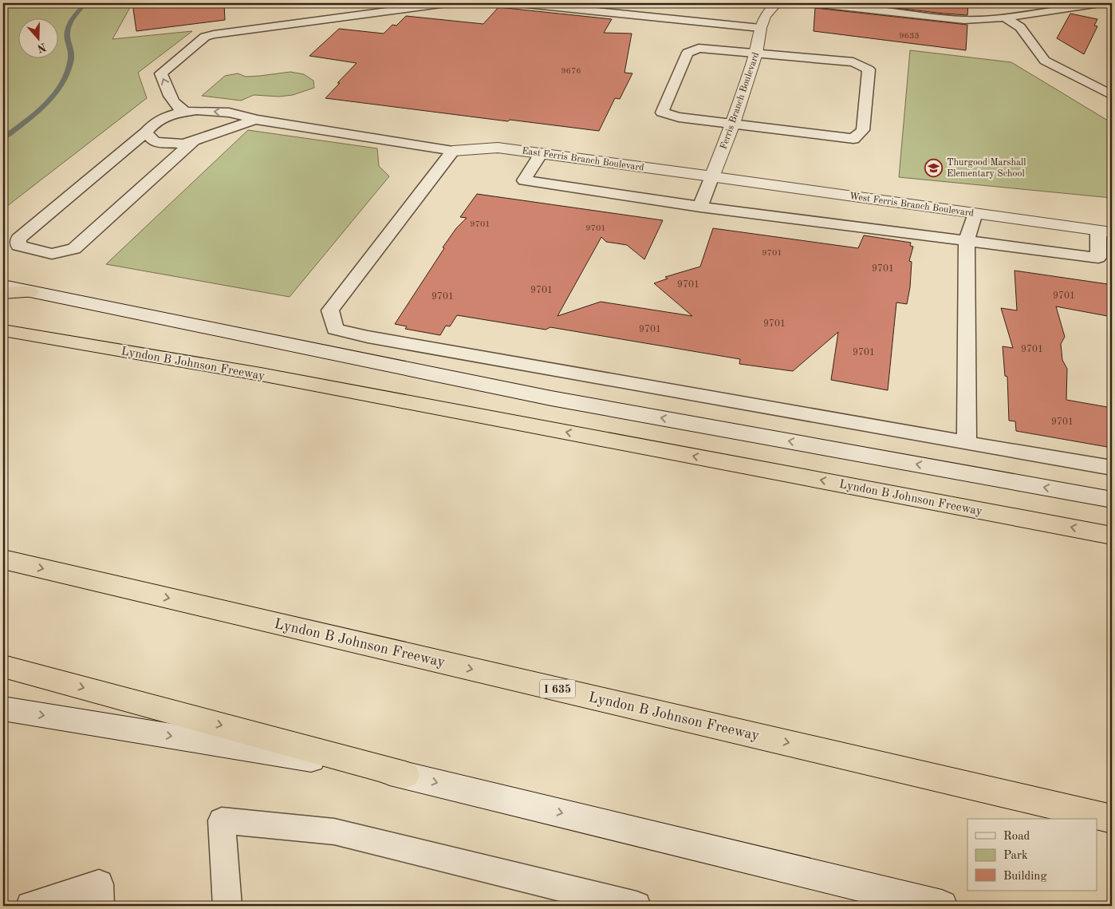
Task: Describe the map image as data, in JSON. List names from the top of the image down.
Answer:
{
  "streets": {
    "highway": ["Lyndon B Johnson Freeway", "I 635"],
    "main road": ["Ferris Branch Boulevard", "East Ferris Branch Boulevard", "West Ferris Branch Boulevard"]
  },
  "crossings": [
    ["Ferris Branch Boulevard", "East Ferris Branch Boulevard"],
    ["Ferris Branch Boulevard", "West Ferris Branch Boulevard"],
    ["East Ferris Branch Boulevard", "West Ferris Branch Boulevard"]
  ],
  "places": {
    "school or university": ["Thurgood Marshall Elementary School"]
  },
  "house_numbers": [
    "9633",
    "9676",
    "9701",
    "9701",
    "9701",
    "9701",
    "9701",
    "9701",
    "9701",
    "9701",
    "9701",
    "9701",
    "9701",
    "9701",
    "9701"
  ],
  "legend": ["Road", "Park", "Building"],
  "north": "bottom"
}
